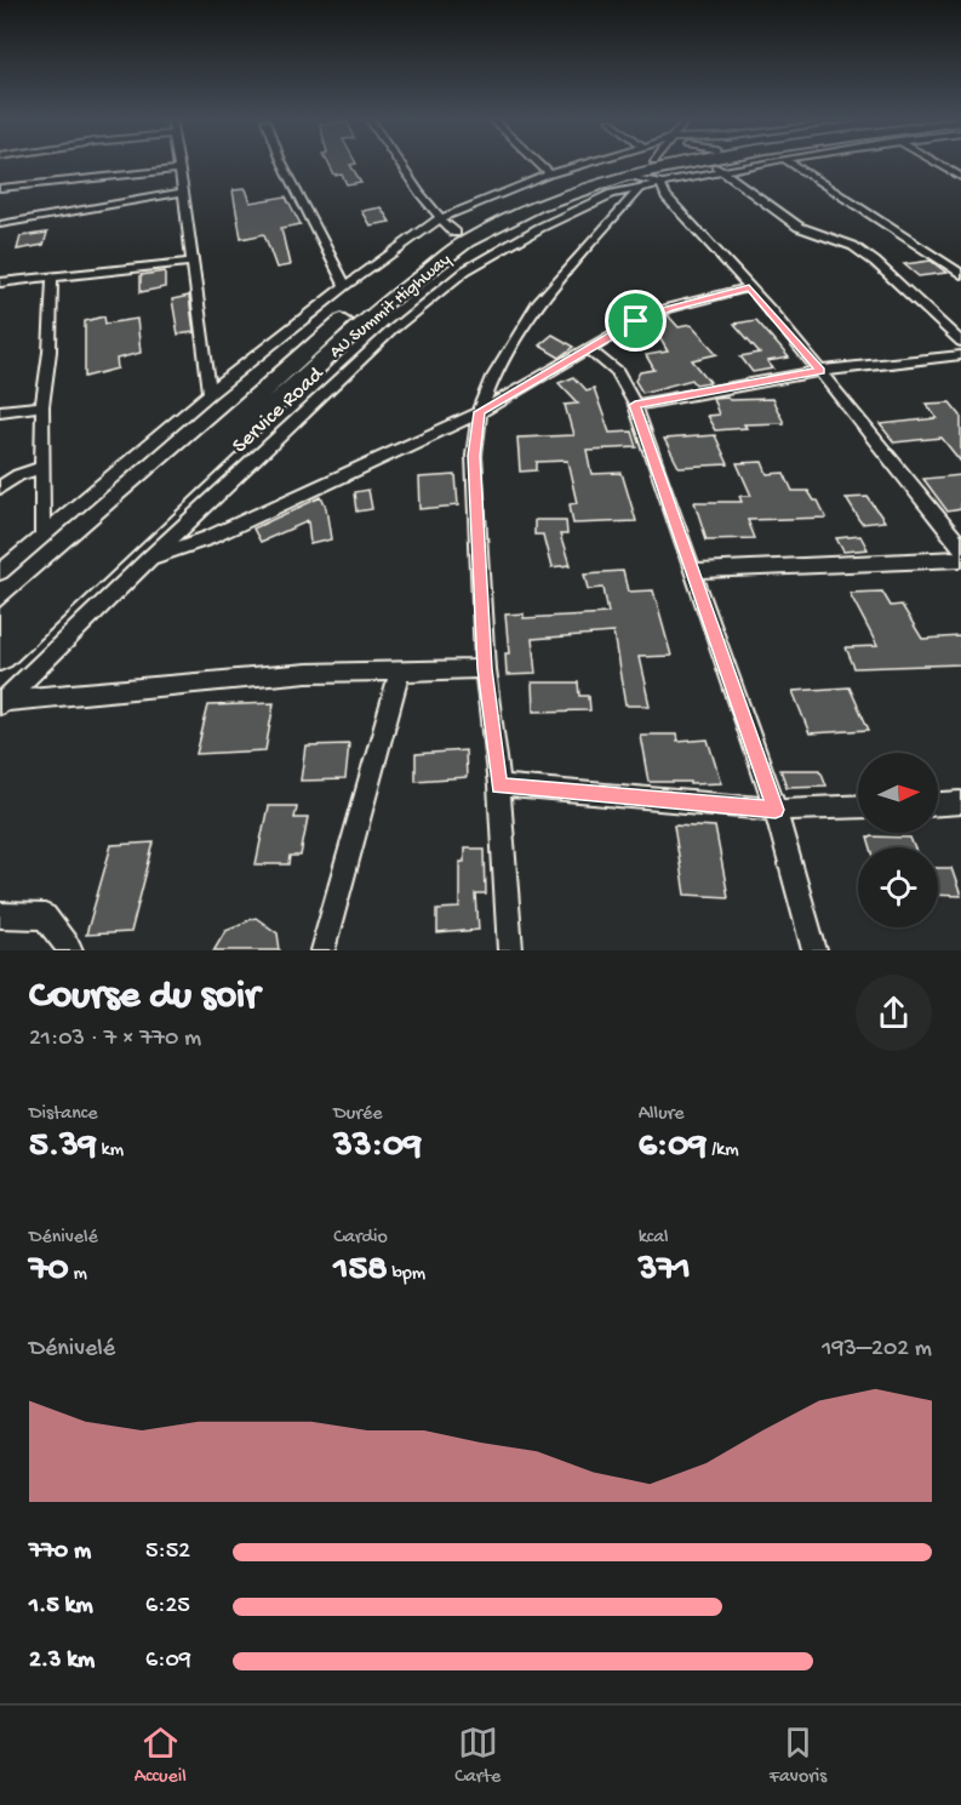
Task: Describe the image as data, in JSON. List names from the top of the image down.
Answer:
{
  "streets": {
    "main road": ["AU Summit Highway"],
    "street": ["Service Road"]
  },
  "crossings": [
    ["AU Summit Highway", "Service Road"]
  ],
  "north": "right",
  "page": {
    "heading": ["Course du soir", "21:03 · 7 × 770 m"],
    "stats": [
      ["Distance", "5.39 km"],
      ["Durée", "33:09"],
      ["Allure", "6:09 /km"],
      ["Dénivelé", "70 m"],
      ["Cardio", "158 bpm"],
      ["kcal", "371"]
    ],
    "chart": ["Dénivelé", "193–202 m"],
    "list": [
      {
        "name": "770 m",
        "note": "5:52"
      },
      {
        "name": "1.5 km",
        "note": "6:25"
      },
      {
        "name": "2.3 km",
        "note": "6:09"
      }
    ],
    "tabs": ["Accueil", "Carte", "Favoris"]
  }
}
